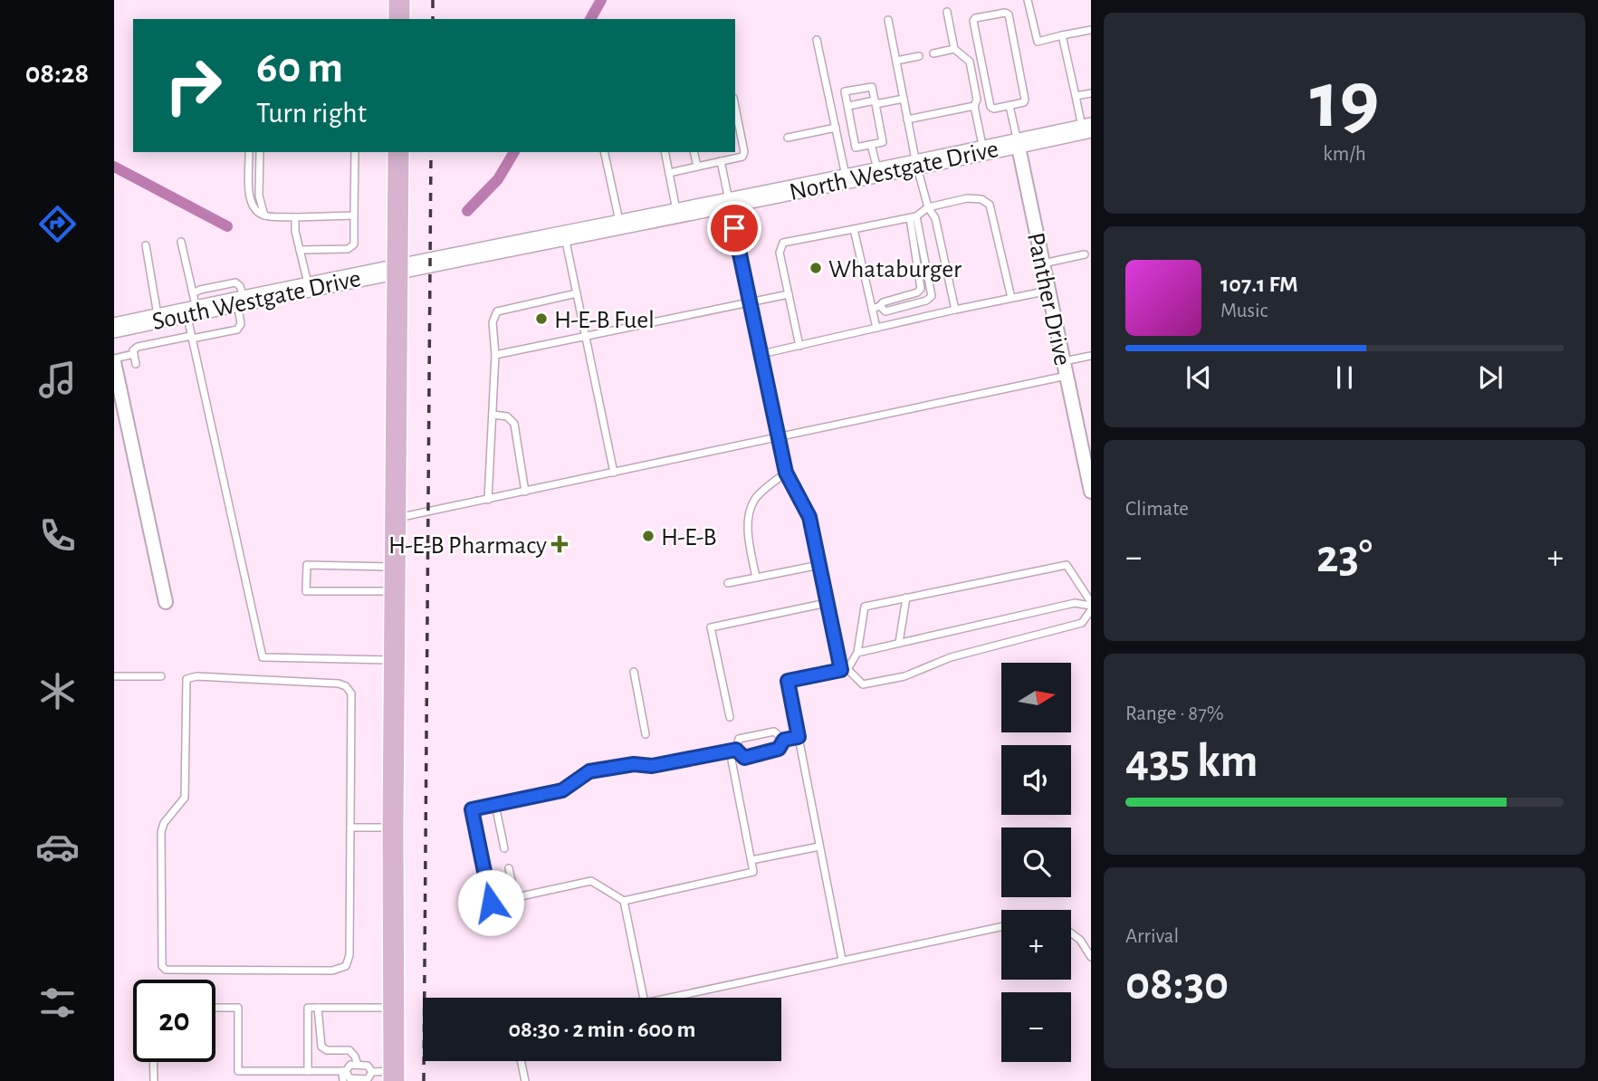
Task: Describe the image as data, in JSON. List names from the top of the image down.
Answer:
{
  "streets": {
    "street": ["North Westgate Drive", "South Westgate Drive", "Panther Drive"]
  },
  "crossings": [
    ["North Westgate Drive", "South Westgate Drive"],
    ["North Westgate Drive", "Panther Drive"]
  ],
  "places": {
    "other": ["Whataburger", "H-E-B Fuel", "H-E-B"],
    "health": ["H-E-B Pharmacy"]
  },
  "north": "right",
  "page": {
    "tabs": "08:28",
    "tile": [
      ["19", "km/h"],
      "Climate",
      ["Range · 87%", "435 km"],
      ["Arrival", "08:30"]
    ],
    "turn": ["60 m", "Turn right"],
    "song": ["107.1 FM", "Music"],
    "heat": ["−", "23°", "+"],
    "map_buttons": ["+", "−"],
    "limit": "20",
    "trip": "08:30 · 2 min · 600 m"
  }
}
